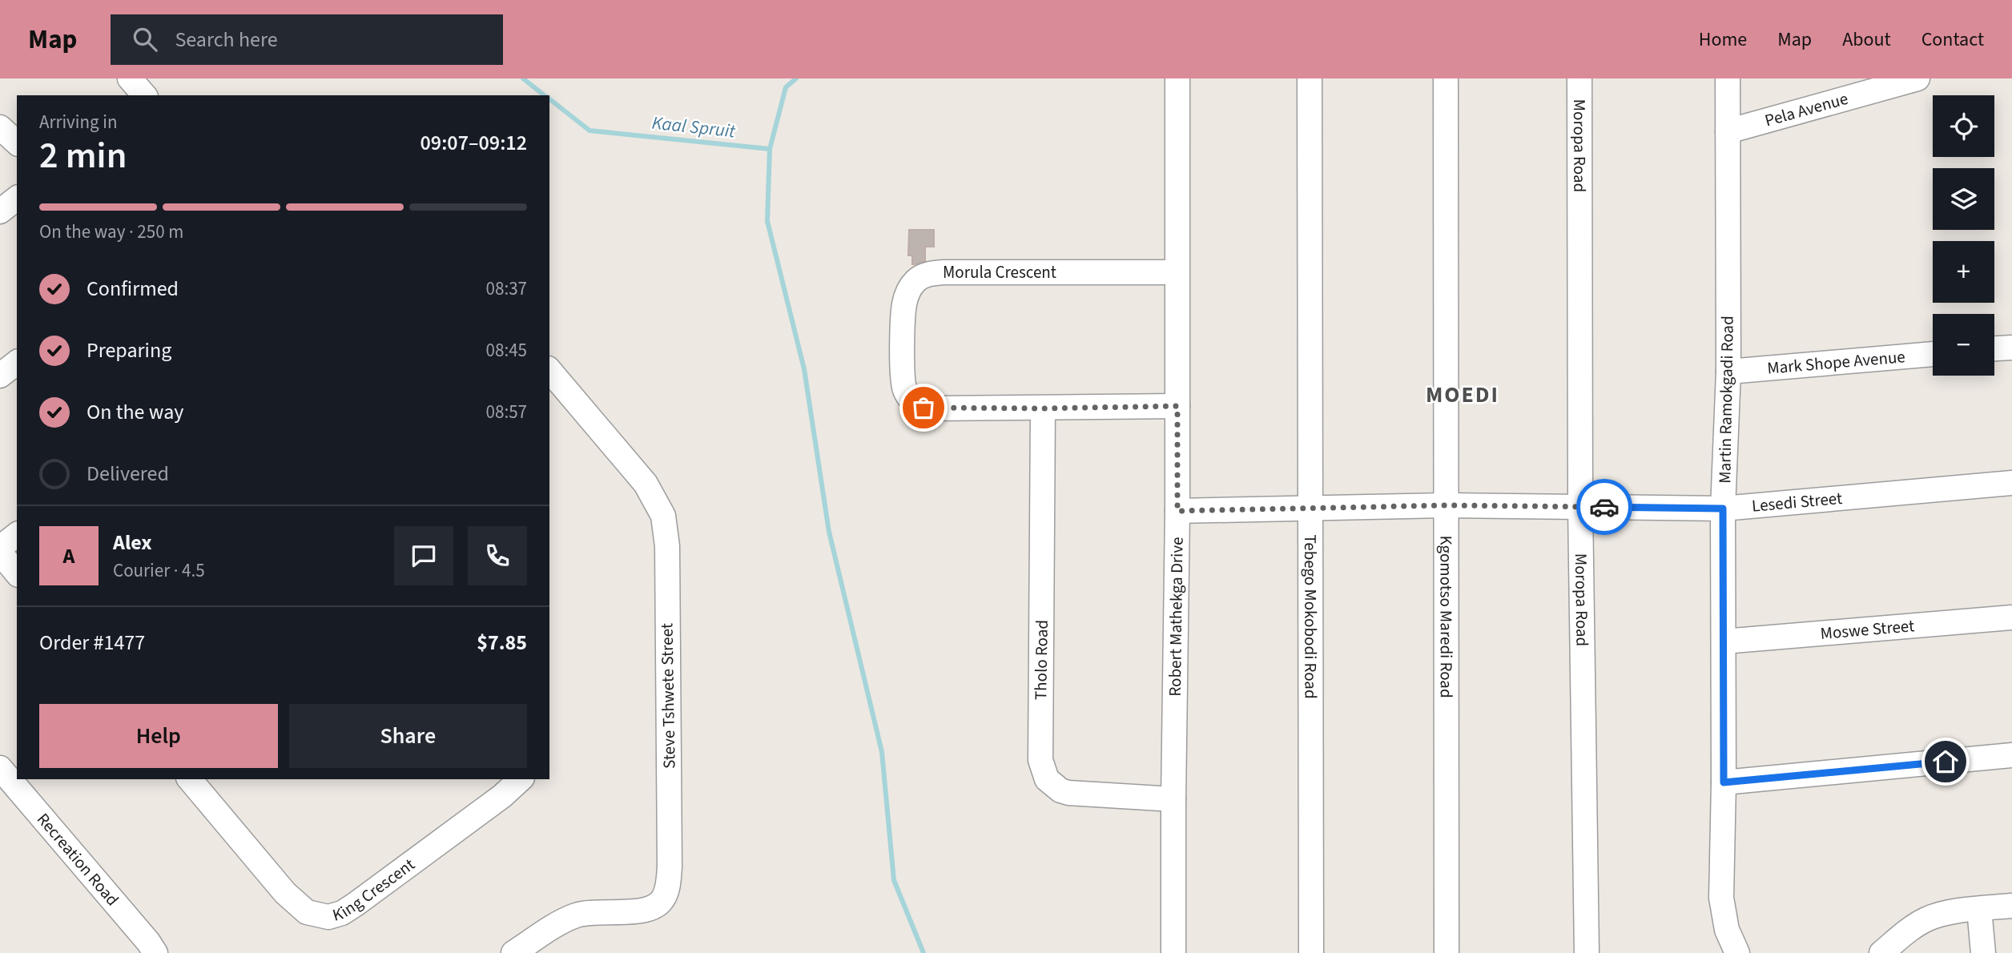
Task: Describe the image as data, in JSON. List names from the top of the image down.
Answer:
{
  "streets": {
    "street": [
      "Pela Avenue",
      "Moropa Road",
      "Morula Crescent",
      "Mark Shope Avenue",
      "Martin Ramokgadi Road",
      "Lesedi Street",
      "Robert Mathekga Drive",
      "Tebego Mokobodi Road",
      "Kgomotso Maredi Road",
      "Moswe Street",
      "Tholo Road",
      "Steve Tshwete Street",
      "Recreation Road",
      "King Crescent"
    ]
  },
  "crossings": [
    ["Pela Avenue", "Martin Ramokgadi Road"],
    ["Moropa Road", "Lesedi Street"],
    ["Morula Crescent", "Robert Mathekga Drive"],
    ["Morula Crescent", "Tholo Road"],
    ["Mark Shope Avenue", "Martin Ramokgadi Road"],
    ["Martin Ramokgadi Road", "Lesedi Street"],
    ["Martin Ramokgadi Road", "Moswe Street"],
    ["Lesedi Street", "Robert Mathekga Drive"],
    ["Lesedi Street", "Tebego Mokobodi Road"],
    ["Lesedi Street", "Kgomotso Maredi Road"],
    ["Robert Mathekga Drive", "Tholo Road"]
  ],
  "districts": ["MOEDI"],
  "water": ["Kaal Spruit"],
  "page": {
    "header": "Map",
    "search": "Search here",
    "nav": [
      "Home",
      "Map",
      "About",
      "Contact"
    ],
    "map_buttons": ["+", "−"],
    "heading": ["2 min", "Arriving in", "09:07–09:12"],
    "panel": [
      "Alex",
      "Courier · 4.5",
      "Order #1477",
      "$7.85"
    ],
    "bar": "On the way · 250 m",
    "list": [
      ["Confirmed", "08:37"],
      ["Preparing", "08:45"],
      ["On the way", "08:57"],
      "Delivered"
    ],
    "round": "A",
    "buttons": ["Help", "Share"]
  }
}
